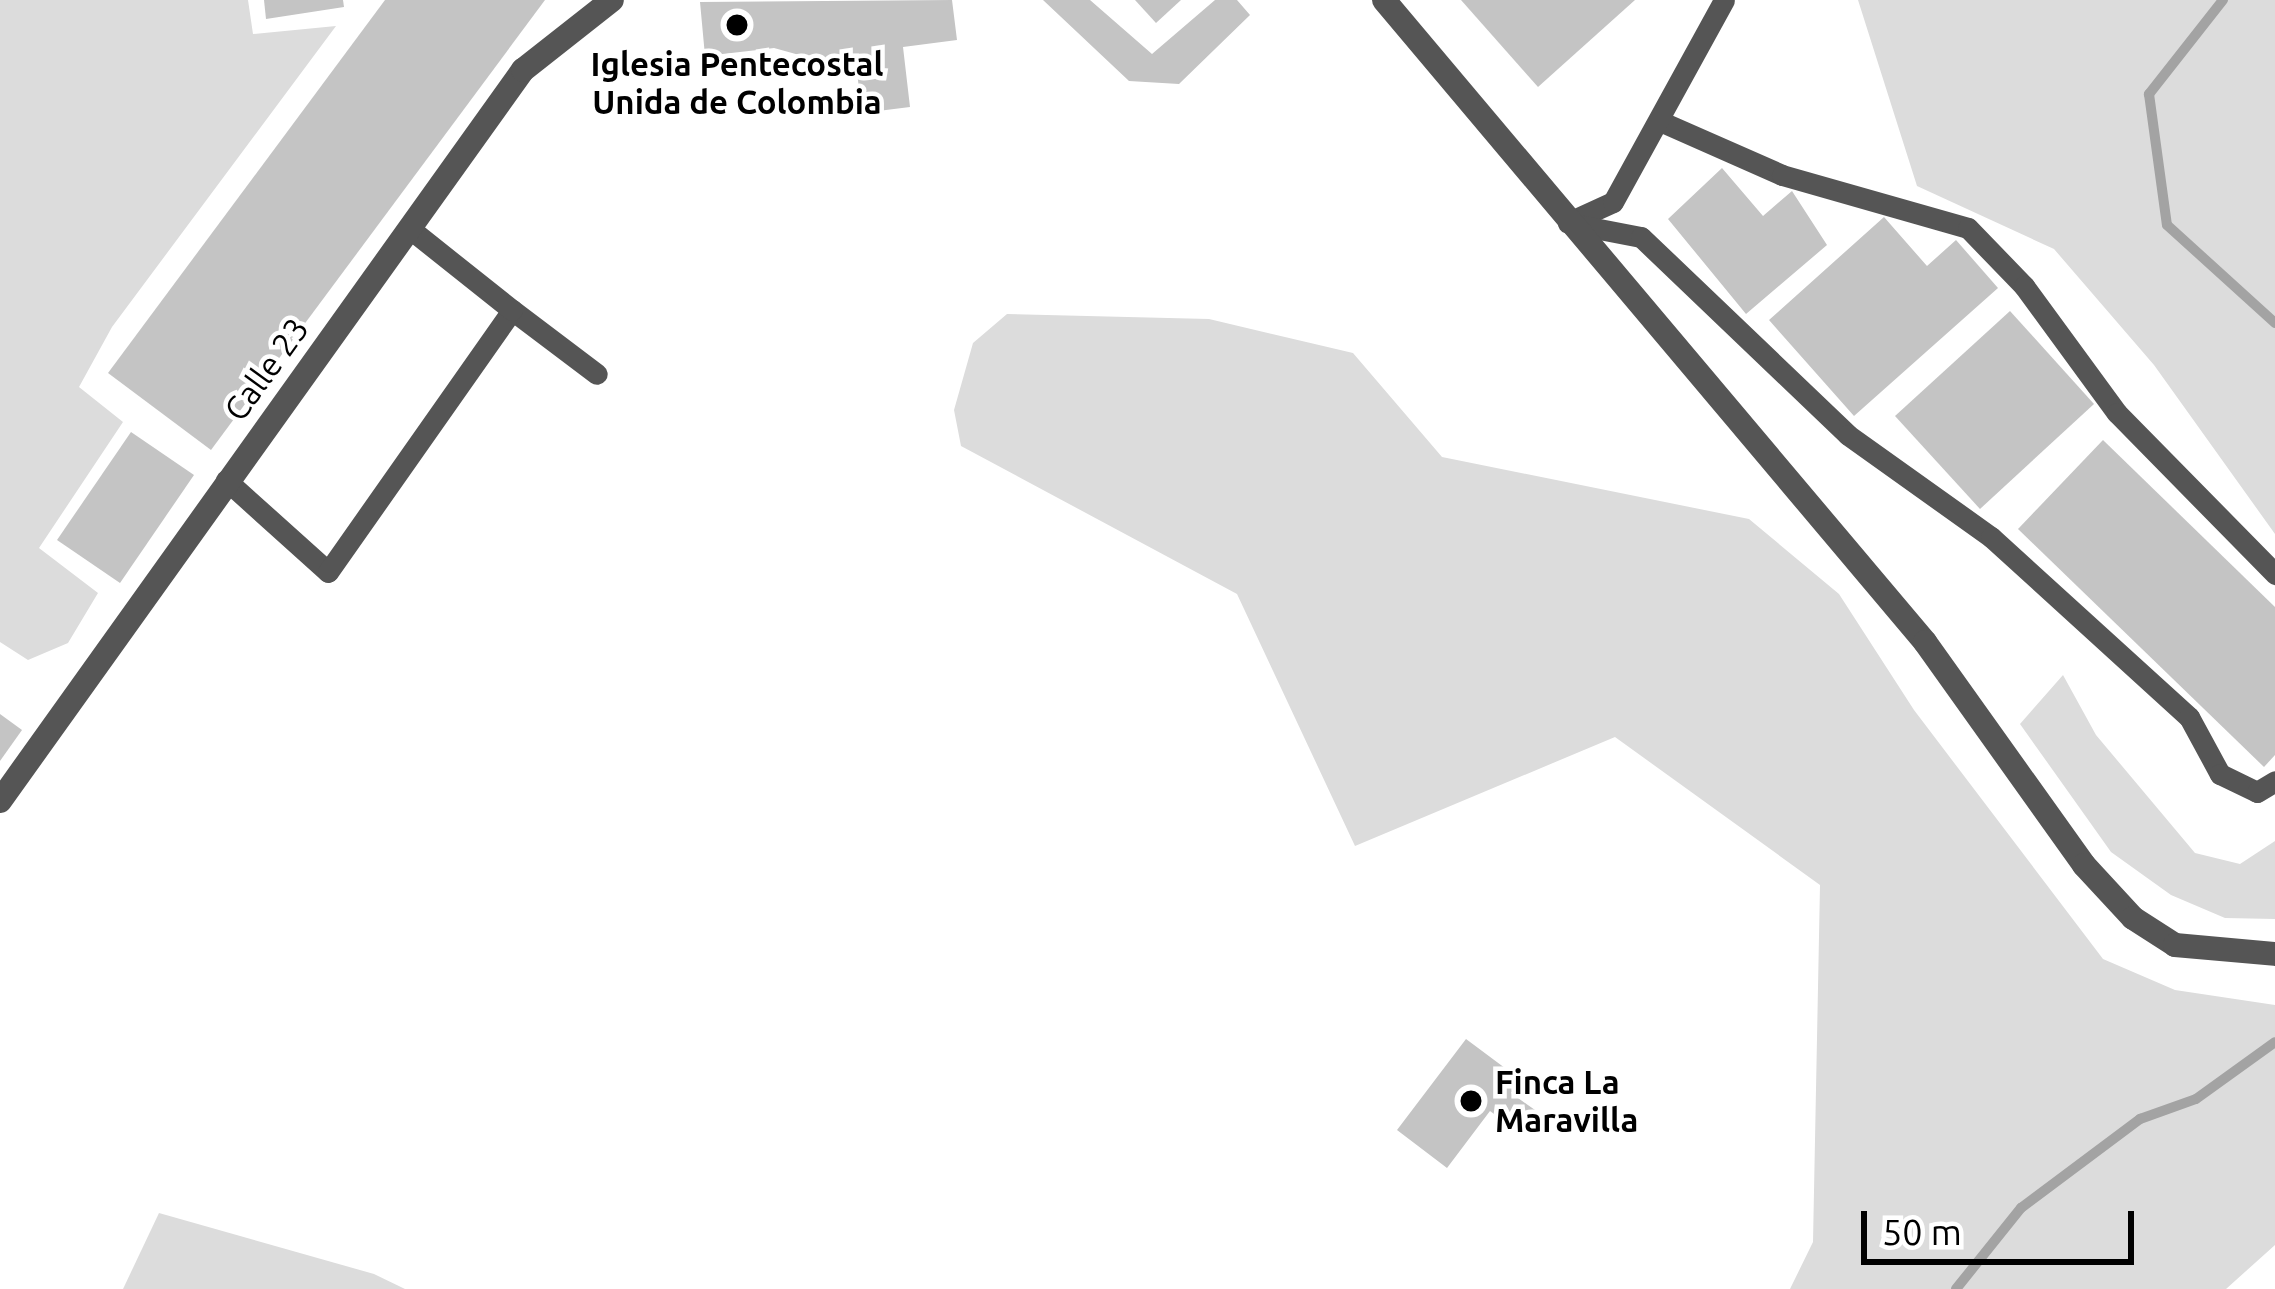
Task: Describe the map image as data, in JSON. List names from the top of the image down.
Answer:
{
  "streets": {
    "street": ["Calle 23"]
  },
  "places": ["Iglesia Pentecostal Unida de Colombia", "Finca La Maravilla"],
  "scale_bar": "50 m"
}
